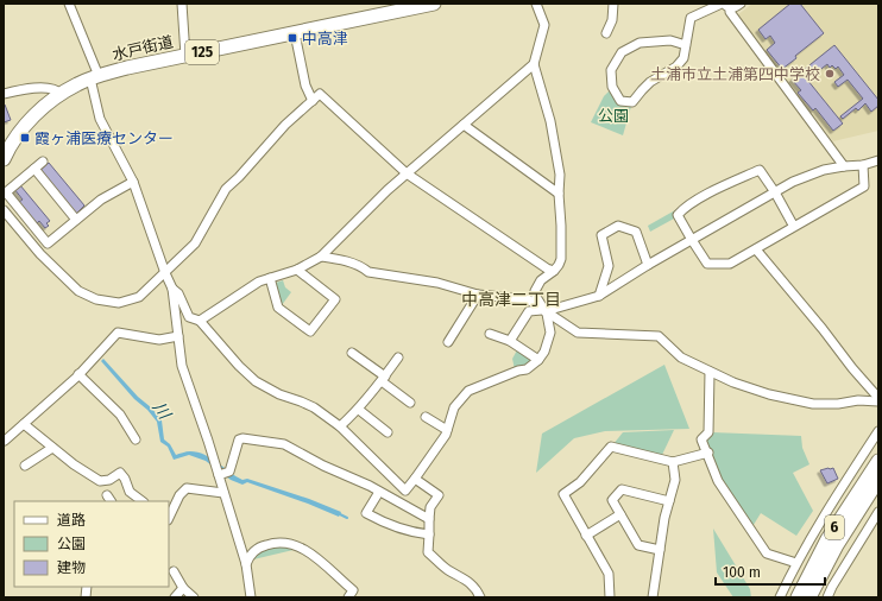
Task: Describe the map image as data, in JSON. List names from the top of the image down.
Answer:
{
  "streets": {
    "highway": ["水戸街道", "125", "6"]
  },
  "districts": ["中高津二丁目"],
  "water": ["川"],
  "parks": ["公園"],
  "places": {
    "transit": ["中高津", "霞ヶ浦医療センター"],
    "other": ["土浦市立土浦第四中学校"]
  },
  "legend": ["道路", "公園", "建物"],
  "scale_bar": "100 m"
}
